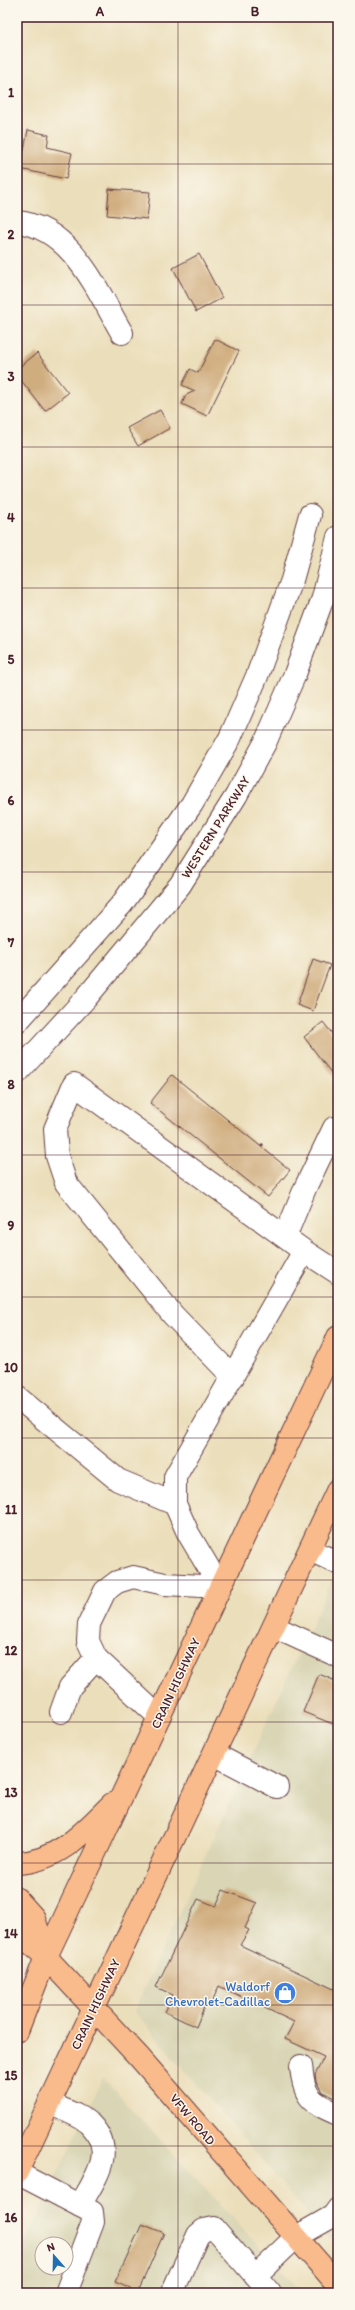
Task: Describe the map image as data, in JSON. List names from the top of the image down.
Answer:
{
  "streets": {
    "main road": ["CRAIN HIGHWAY", "VFW ROAD"],
    "street": ["WESTERN PARKWAY"]
  },
  "crossings": [
    ["CRAIN HIGHWAY", "VFW ROAD"]
  ],
  "places": {
    "shop": ["Waldorf Chevrolet-Cadillac"]
  },
  "north": "top",
  "grid": {
    "columns": ["A", "B"],
    "rows": [
      "1",
      "2",
      "3",
      "4",
      "5",
      "6",
      "7",
      "8",
      "9",
      "10",
      "11",
      "12",
      "13",
      "14",
      "15",
      "16"
    ]
  }
}
